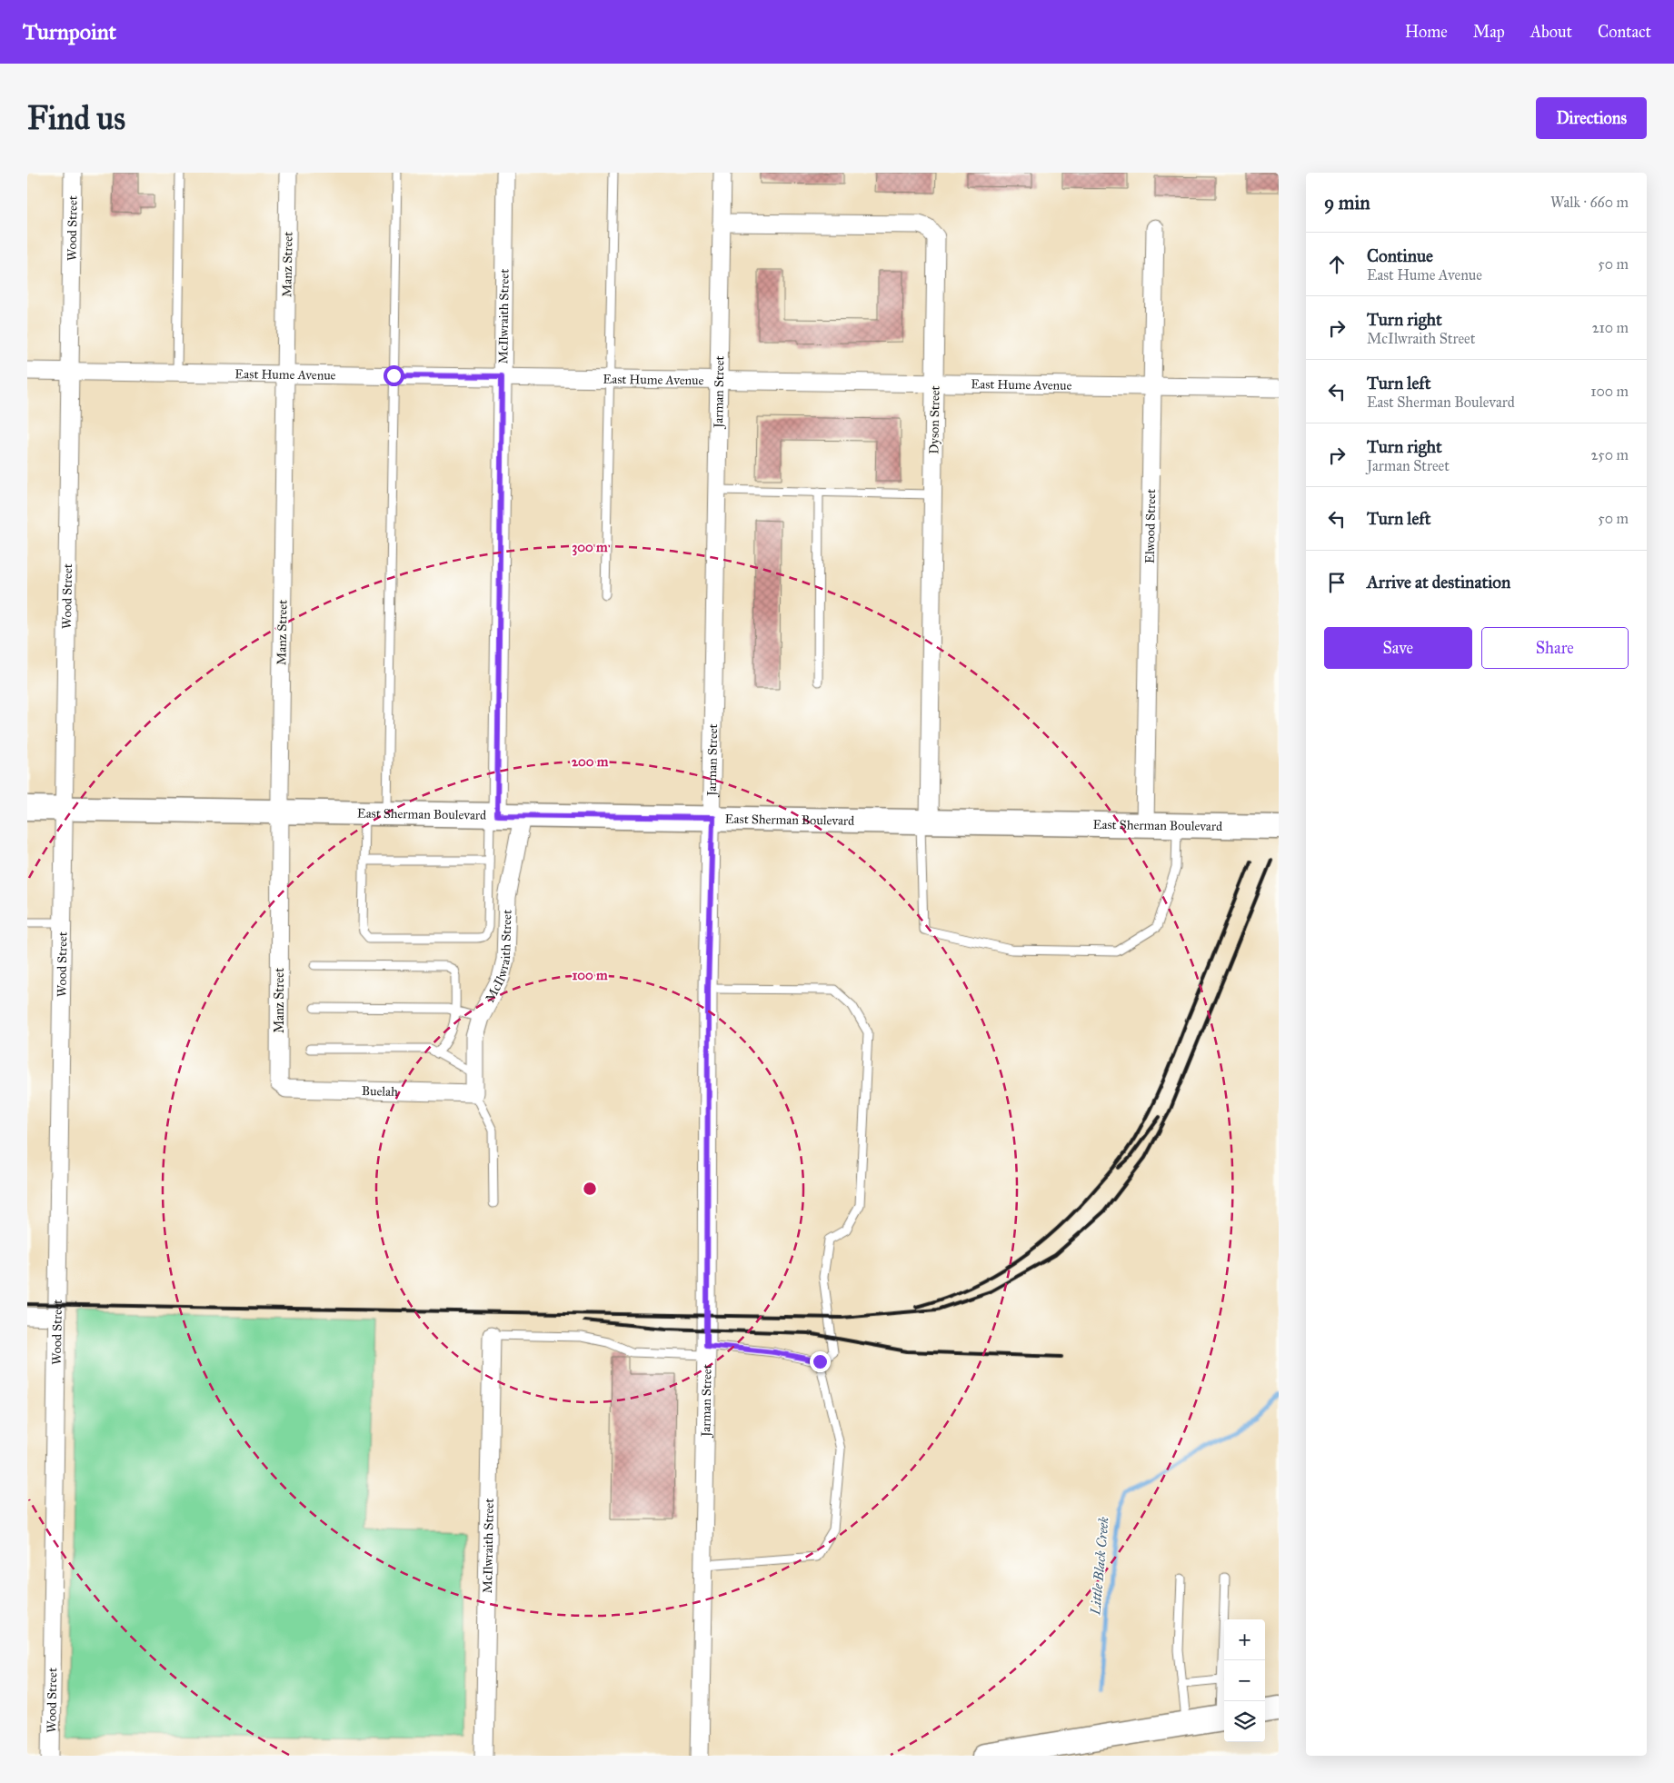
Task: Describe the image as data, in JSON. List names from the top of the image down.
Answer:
{
  "streets": {
    "main road": ["East Sherman Boulevard"],
    "street": [
      "Wood Street",
      "Manz Street",
      "McIlwraith Street",
      "East Hume Avenue",
      "Jarman Street",
      "Dyson Street",
      "Elwood Street",
      "Buelah"
    ]
  },
  "crossings": [
    ["Wood Street", "East Hume Avenue"],
    ["Wood Street", "East Sherman Boulevard"],
    ["Manz Street", "East Hume Avenue"],
    ["Manz Street", "East Sherman Boulevard"],
    ["Manz Street", "Buelah"],
    ["McIlwraith Street", "East Hume Avenue"],
    ["McIlwraith Street", "East Sherman Boulevard"],
    ["McIlwraith Street", "Buelah"],
    ["East Hume Avenue", "Jarman Street"],
    ["East Hume Avenue", "Dyson Street"],
    ["East Hume Avenue", "Elwood Street"],
    ["Jarman Street", "Dyson Street"],
    ["Jarman Street", "East Sherman Boulevard"],
    ["Dyson Street", "East Sherman Boulevard"],
    ["Elwood Street", "East Sherman Boulevard"]
  ],
  "water": ["Little Black Creek"],
  "page": {
    "header": "Turnpoint",
    "nav": [
      "Home",
      "Map",
      "About",
      "Contact"
    ],
    "buttons": [
      "Directions",
      ["Save", "Share"]
    ],
    "title": "Find us",
    "heading": ["9 min", "Walk · 660 m"],
    "list": [
      ["Continue", "East Hume Avenue", "50 m"],
      ["Turn right", "McIlwraith Street", "210 m"],
      ["Turn left", "East Sherman Boulevard", "100 m"],
      ["Turn right", "Jarman Street", "250 m"],
      ["Turn left", "50 m"],
      "Arrive at destination"
    ],
    "map_buttons": ["+", "−"]
  },
  "rings": ["300 m", "200 m", "100 m"]
}
